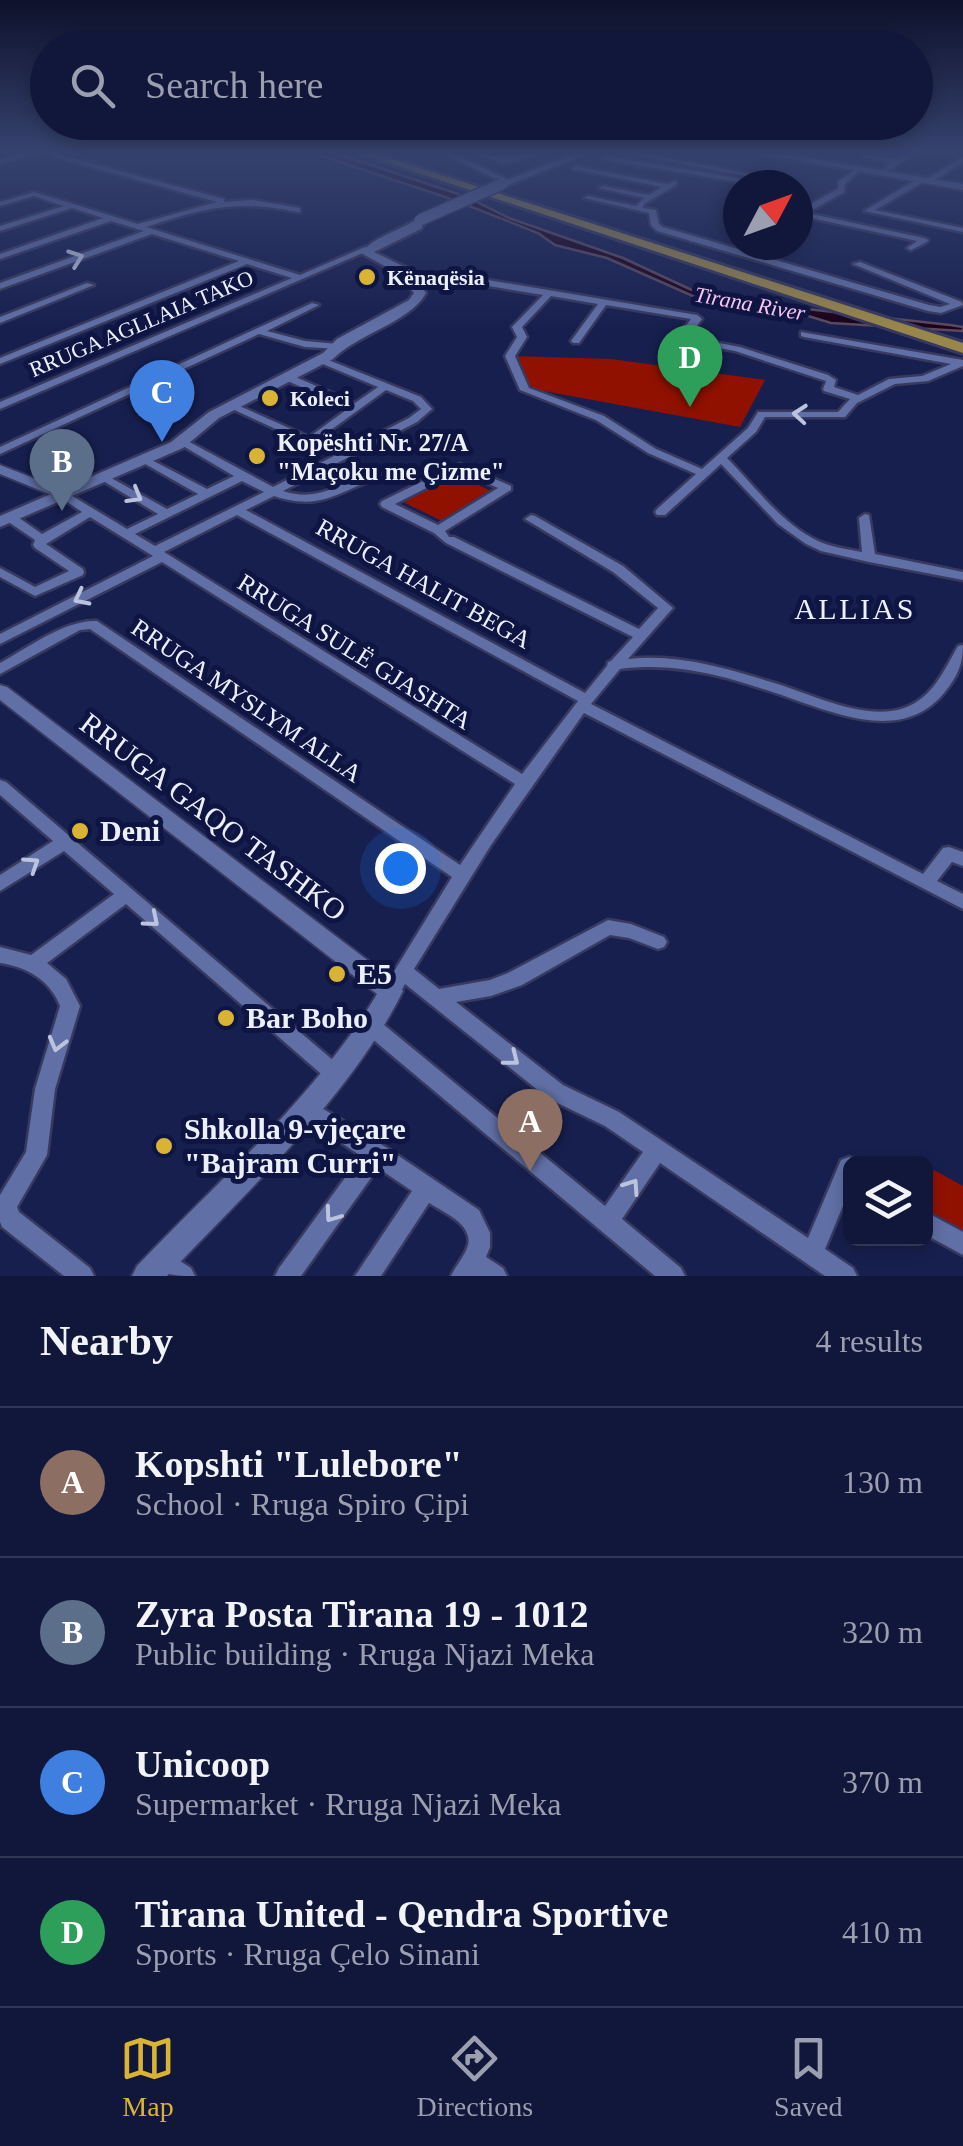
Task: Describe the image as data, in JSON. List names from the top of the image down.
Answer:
{
  "streets": {
    "street": [
      "RRUGA AGLLAIA TAKO",
      "RRUGA HALIT BEGA",
      "RRUGA SULË GJASHTA",
      "RRUGA MYSLYM ALLA",
      "RRUGA GAQO TASHKO"
    ]
  },
  "districts": ["ALLIAS"],
  "water": ["Tirana River"],
  "places": [
    "Kënaqësia",
    "Koleci",
    "Kopështi Nr. 27/A \"Maçoku me Çizme\"",
    "Deni",
    "E5",
    "Bar Boho",
    "Shkolla 9-vjeçare \"Bajram Curri\""
  ],
  "north": "top right",
  "page": {
    "search": "Search here",
    "pins": [
      "D",
      "C",
      "B",
      "A"
    ],
    "heading": ["Nearby", "4 results"],
    "list": [
      {
        "mark": "A",
        "name": "Kopshti \"Lulebore\"",
        "note": "School · Rruga Spiro Çipi",
        "value": "130 m"
      },
      {
        "mark": "B",
        "name": "Zyra Posta Tirana 19 - 1012",
        "note": "Public building · Rruga Njazi Meka",
        "value": "320 m"
      },
      {
        "mark": "C",
        "name": "Unicoop",
        "note": "Supermarket · Rruga Njazi Meka",
        "value": "370 m"
      },
      {
        "mark": "D",
        "name": "Tirana United - Qendra Sportive",
        "note": "Sports · Rruga Çelo Sinani",
        "value": "410 m"
      }
    ],
    "nav": ["Map", "Directions", "Saved"]
  }
}
